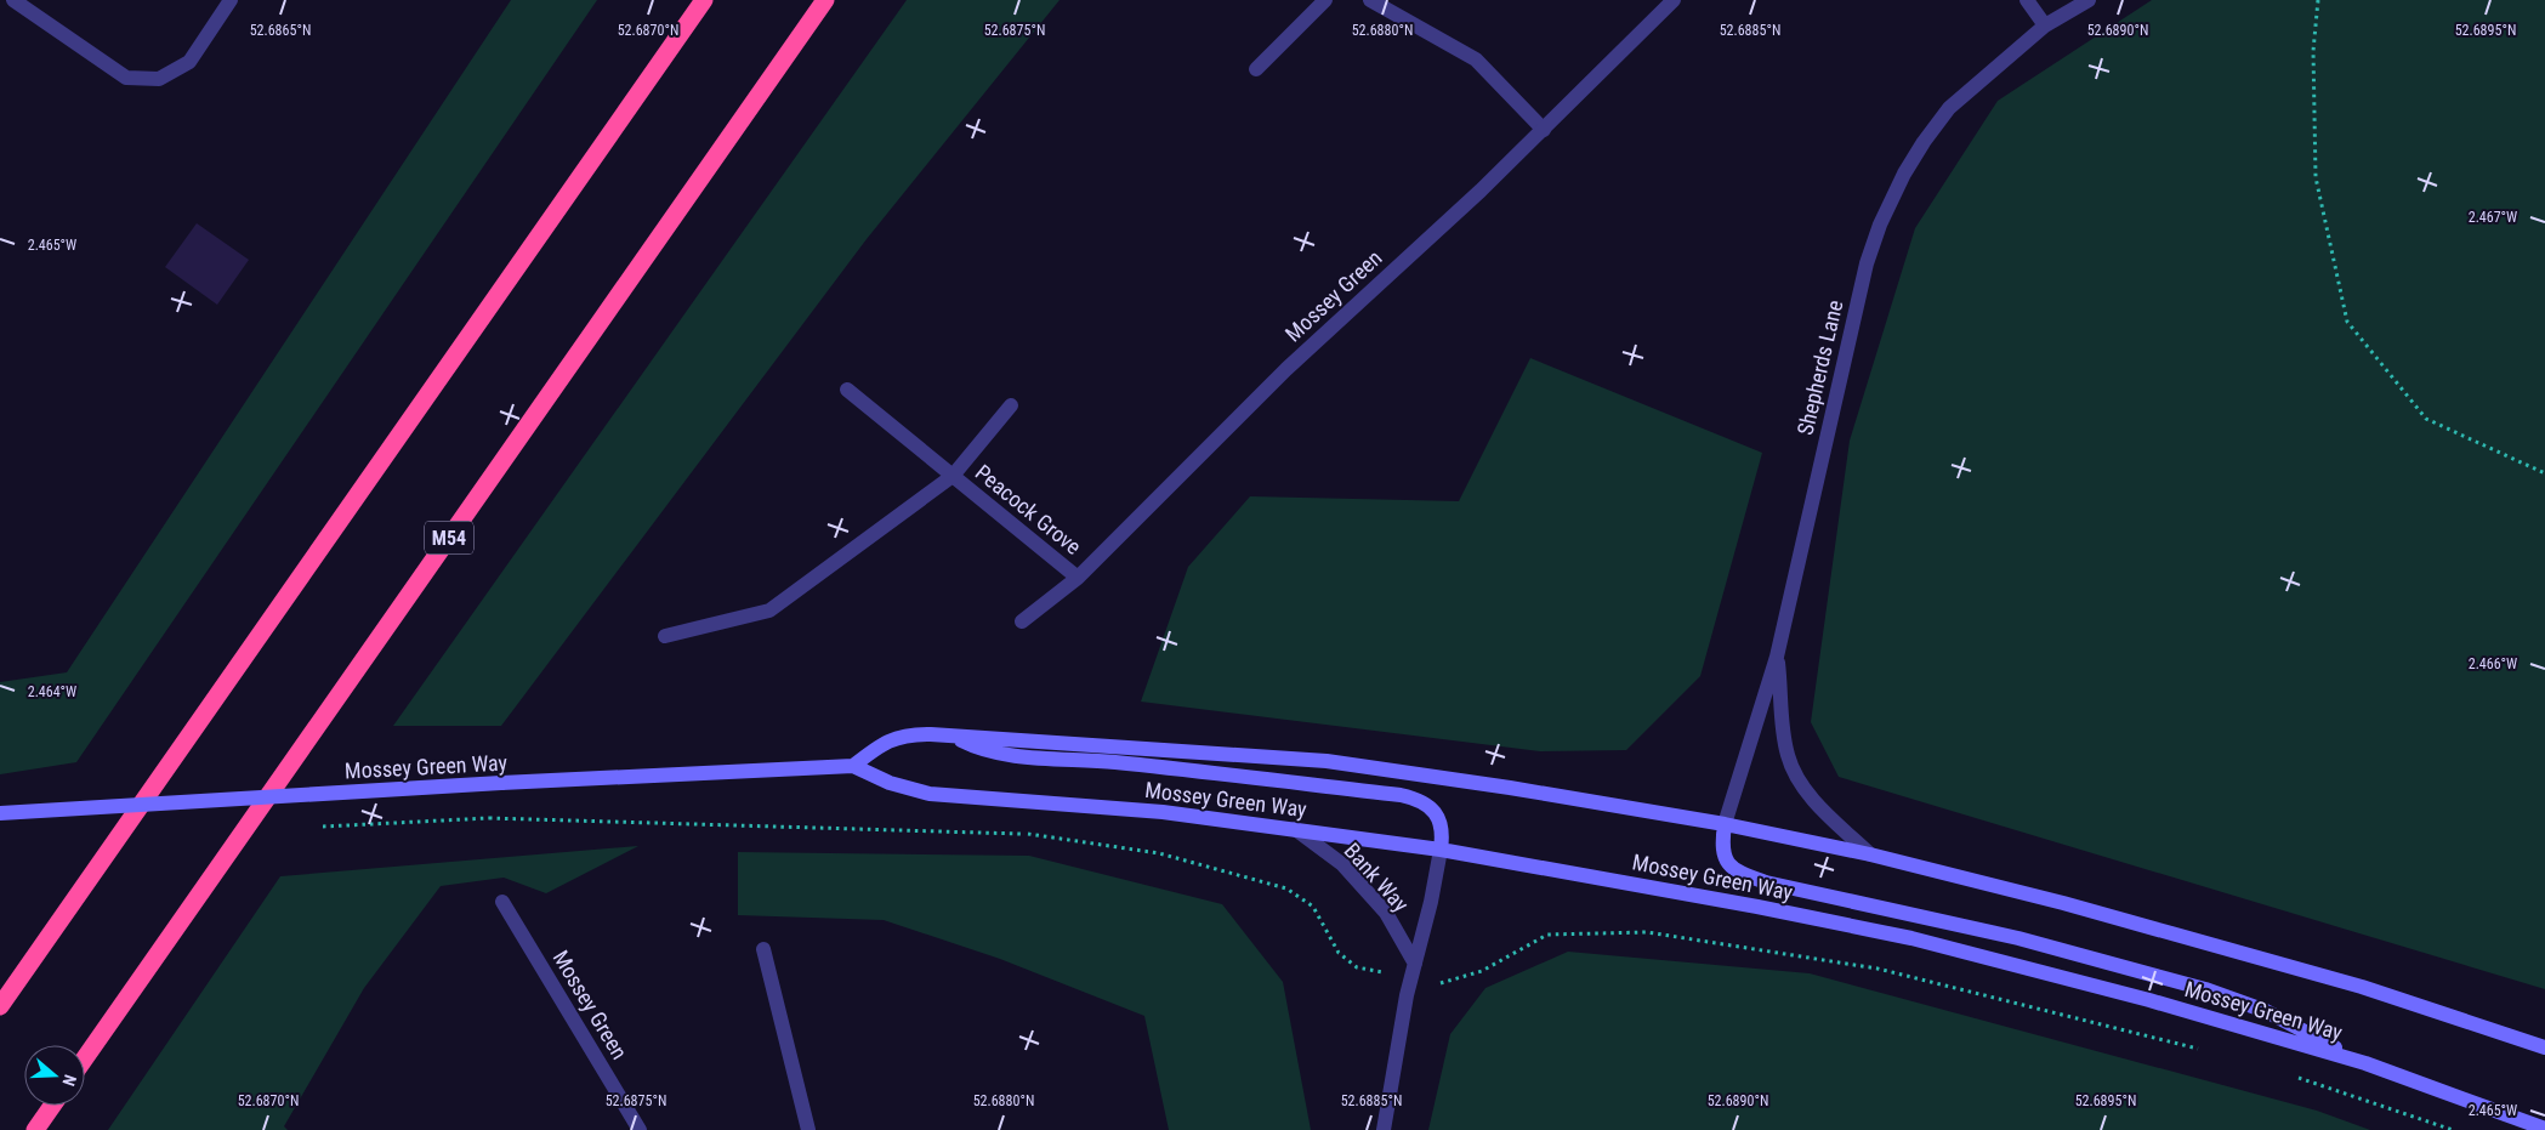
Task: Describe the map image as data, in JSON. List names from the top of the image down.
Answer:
{
  "streets": {
    "highway": ["M54"],
    "main road": ["Mossey Green Way"],
    "street": [
      "Mossey Green",
      "Shepherds Lane",
      "Peacock Grove",
      "Bank Way"
    ]
  },
  "crossings": [
    ["Mossey Green", "Peacock Grove"],
    ["Shepherds Lane", "Mossey Green Way"],
    ["Mossey Green Way", "Bank Way"]
  ],
  "north": "right",
  "coordinates": [
    "52.6865°N",
    "52.6885°N",
    "52.6895°N",
    "52.6870°N",
    "52.6875°N",
    "52.6880°N",
    "52.6890°N",
    "2.467°W",
    "2.465°W",
    "2.466°W",
    "2.464°W"
  ]
}
